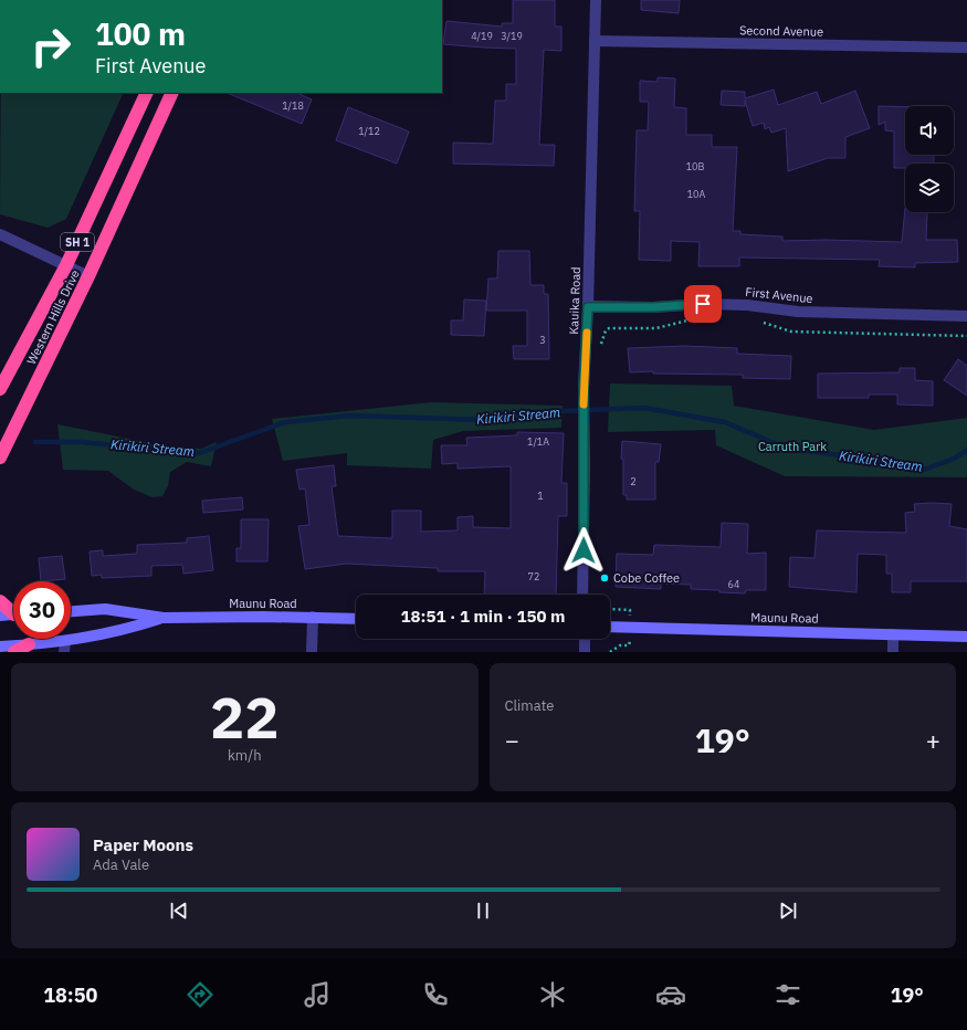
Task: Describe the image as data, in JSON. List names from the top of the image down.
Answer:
{
  "streets": {
    "highway": ["SH 1", "Western Hills Drive"],
    "main road": ["Maunu Road"],
    "street": ["Second Avenue", "First Avenue", "Kauika Road"]
  },
  "crossings": [
    ["Second Avenue", "Kauika Road"],
    ["First Avenue", "Kauika Road"]
  ],
  "water": ["Kirikiri Stream"],
  "parks": ["Carruth Park"],
  "places": ["Cobe Coffee"],
  "house_numbers": [
    "4/19",
    "3/19",
    "1/18",
    "1/12",
    "10B",
    "10A",
    "3",
    "1/1A",
    "2",
    "1",
    "72",
    "64"
  ],
  "page": {
    "turn": ["100 m", "First Avenue"],
    "limit": "30",
    "trip": "18:51 · 1 min · 150 m",
    "tile": [
      ["22", "km/h"],
      "Climate"
    ],
    "heat": ["−", "19°", "+"],
    "song": ["Paper Moons", "Ada Vale"],
    "tabs": ["18:50", "19°"]
  }
}
